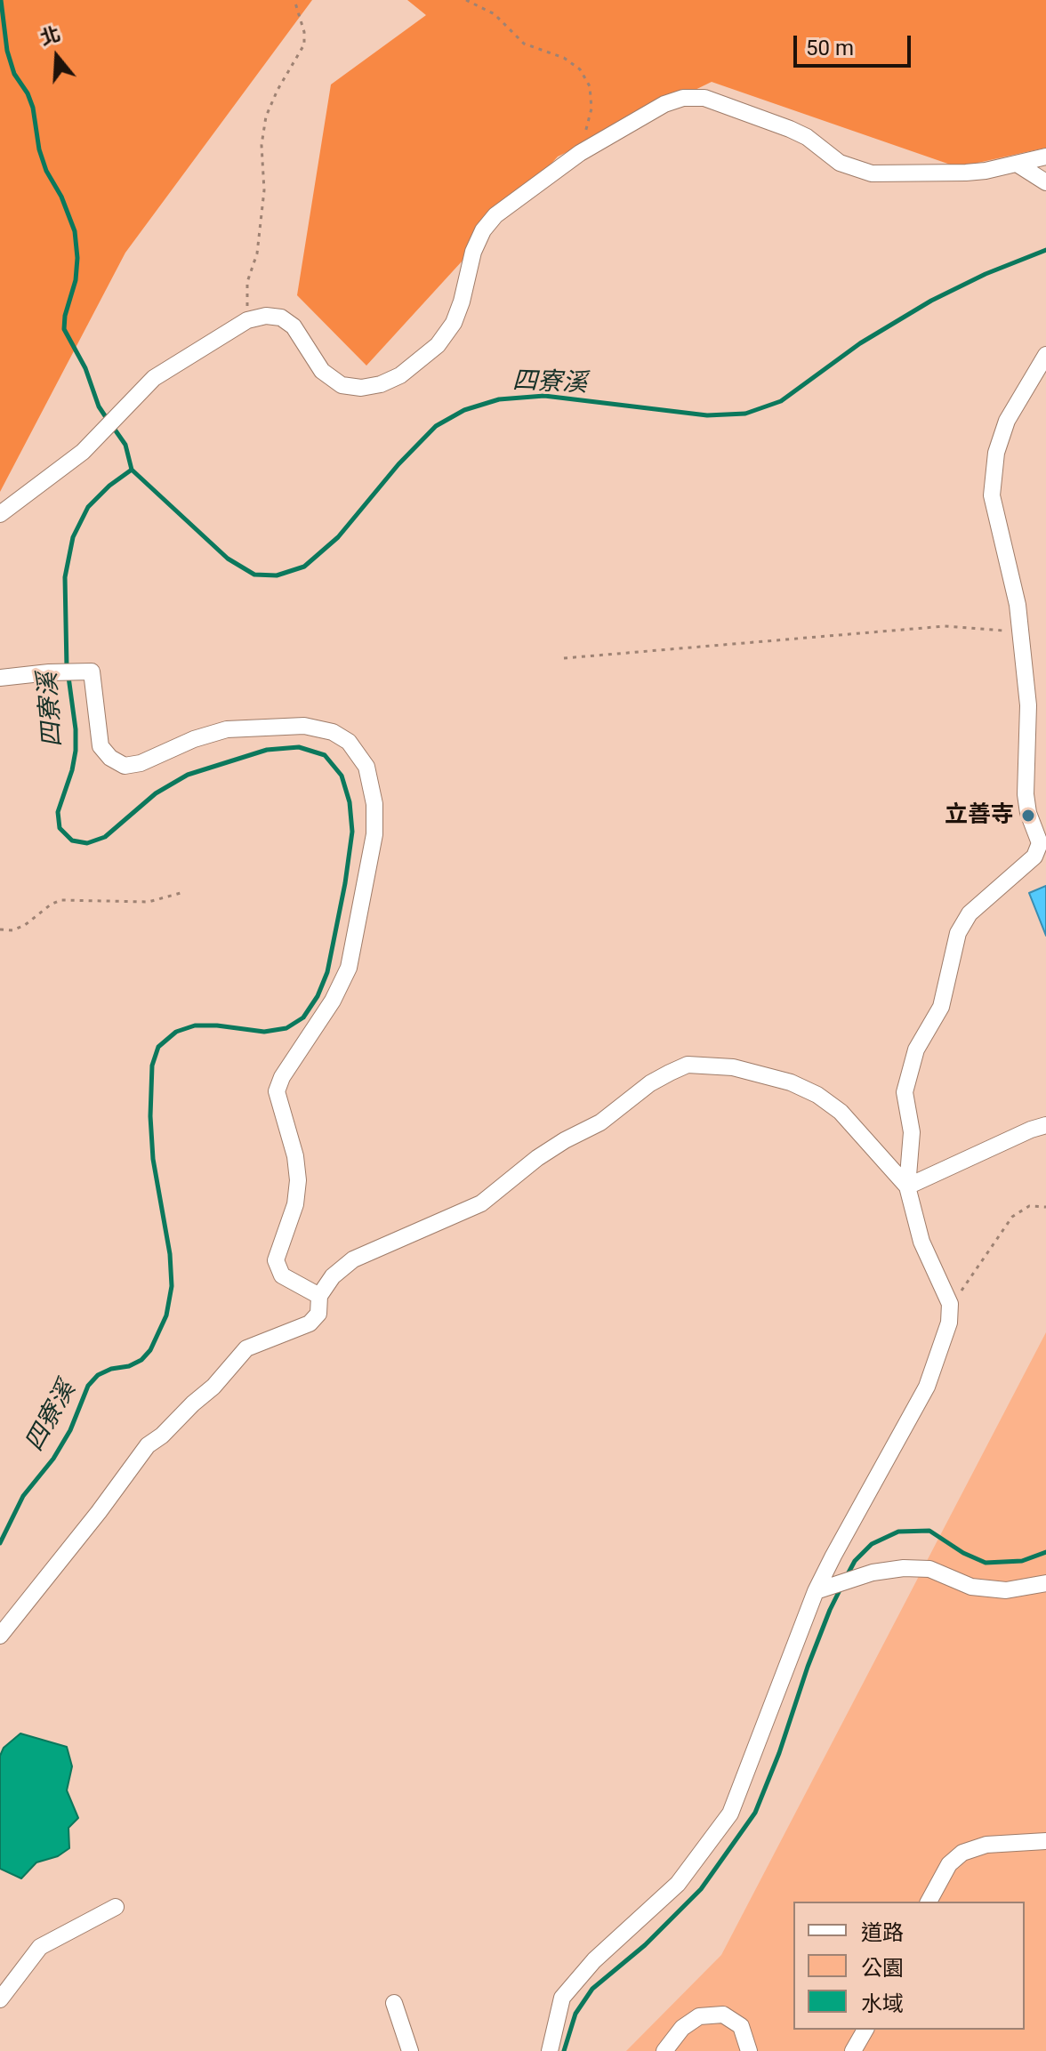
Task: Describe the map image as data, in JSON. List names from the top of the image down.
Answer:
{
  "water": ["四寮溪"],
  "places": ["立善寺"],
  "legend": ["道路", "公園", "水域"],
  "scale_bar": "50 m",
  "north": "top"
}
